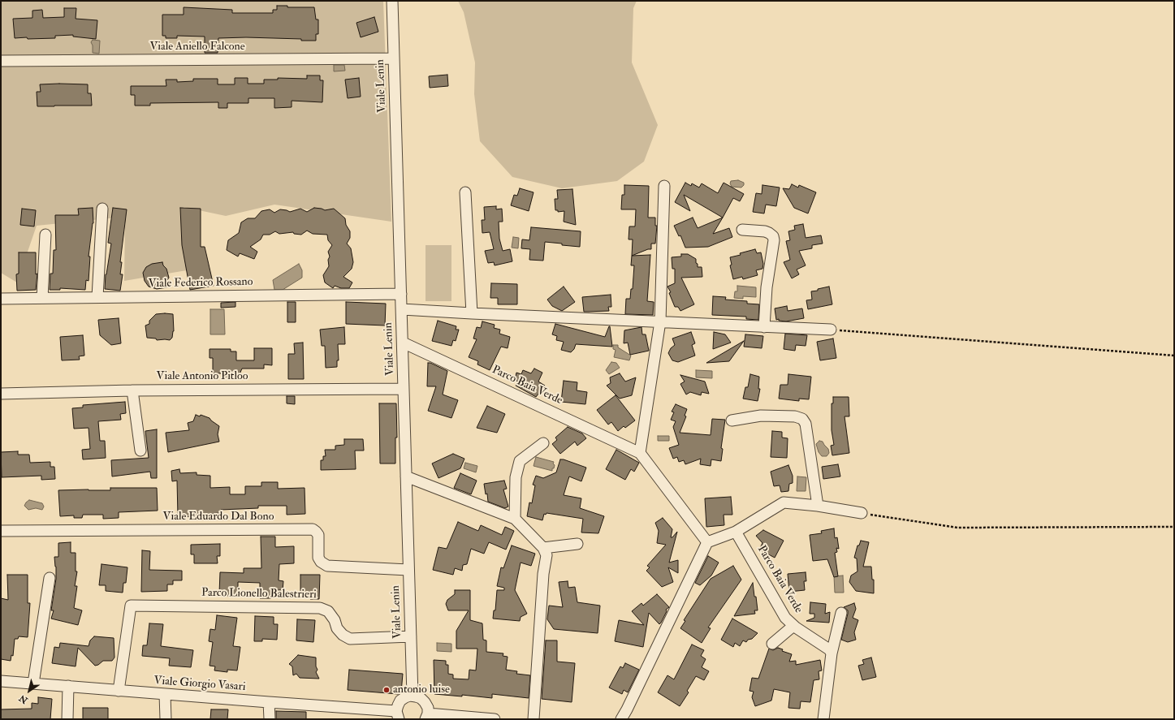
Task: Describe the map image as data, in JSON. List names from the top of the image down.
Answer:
{
  "streets": {
    "street": [
      "Viale Aniello Falcone",
      "Viale Lenin",
      "Viale Federico Rossano",
      "Viale Antonio Pitloo",
      "Parco Baia Verde",
      "Viale Eduardo Dal Bono",
      "Parco Lionello Balestrieri",
      "Viale Giorgio Vasari"
    ]
  },
  "crossings": [
    ["Viale Aniello Falcone", "Viale Lenin"],
    ["Viale Lenin", "Viale Federico Rossano"],
    ["Viale Lenin", "Viale Antonio Pitloo"],
    ["Viale Lenin", "Parco Baia Verde"],
    ["Viale Lenin", "Viale Eduardo Dal Bono"],
    ["Viale Lenin", "Parco Lionello Balestrieri"],
    ["Parco Lionello Balestrieri", "Viale Giorgio Vasari"]
  ],
  "places": ["antonio luise"],
  "north": "bottom left"
}
